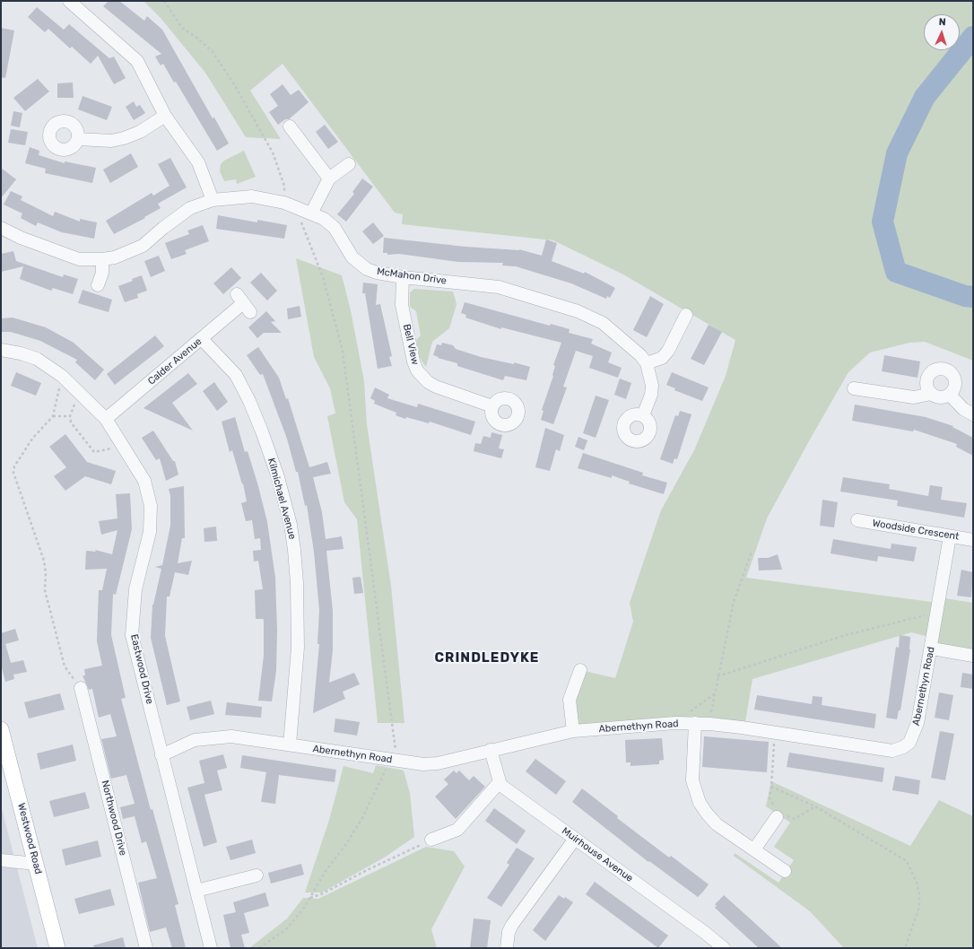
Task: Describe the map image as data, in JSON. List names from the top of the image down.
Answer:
{
  "streets": {
    "main road": ["Westwood Road"],
    "street": [
      "McMahon Drive",
      "Bell View",
      "Calder Avenue",
      "Kilmichael Avenue",
      "Woodside Crescent",
      "Eastwood Drive",
      "Abernethyn Road",
      "Northwood Drive",
      "Muirhouse Avenue"
    ]
  },
  "crossings": [
    ["McMahon Drive", "Bell View"],
    ["Calder Avenue", "Kilmichael Avenue"],
    ["Calder Avenue", "Eastwood Drive"],
    ["Kilmichael Avenue", "Abernethyn Road"],
    ["Woodside Crescent", "Abernethyn Road"],
    ["Eastwood Drive", "Abernethyn Road"]
  ],
  "districts": ["CRINDLEDYKE"],
  "north": "top"
}
